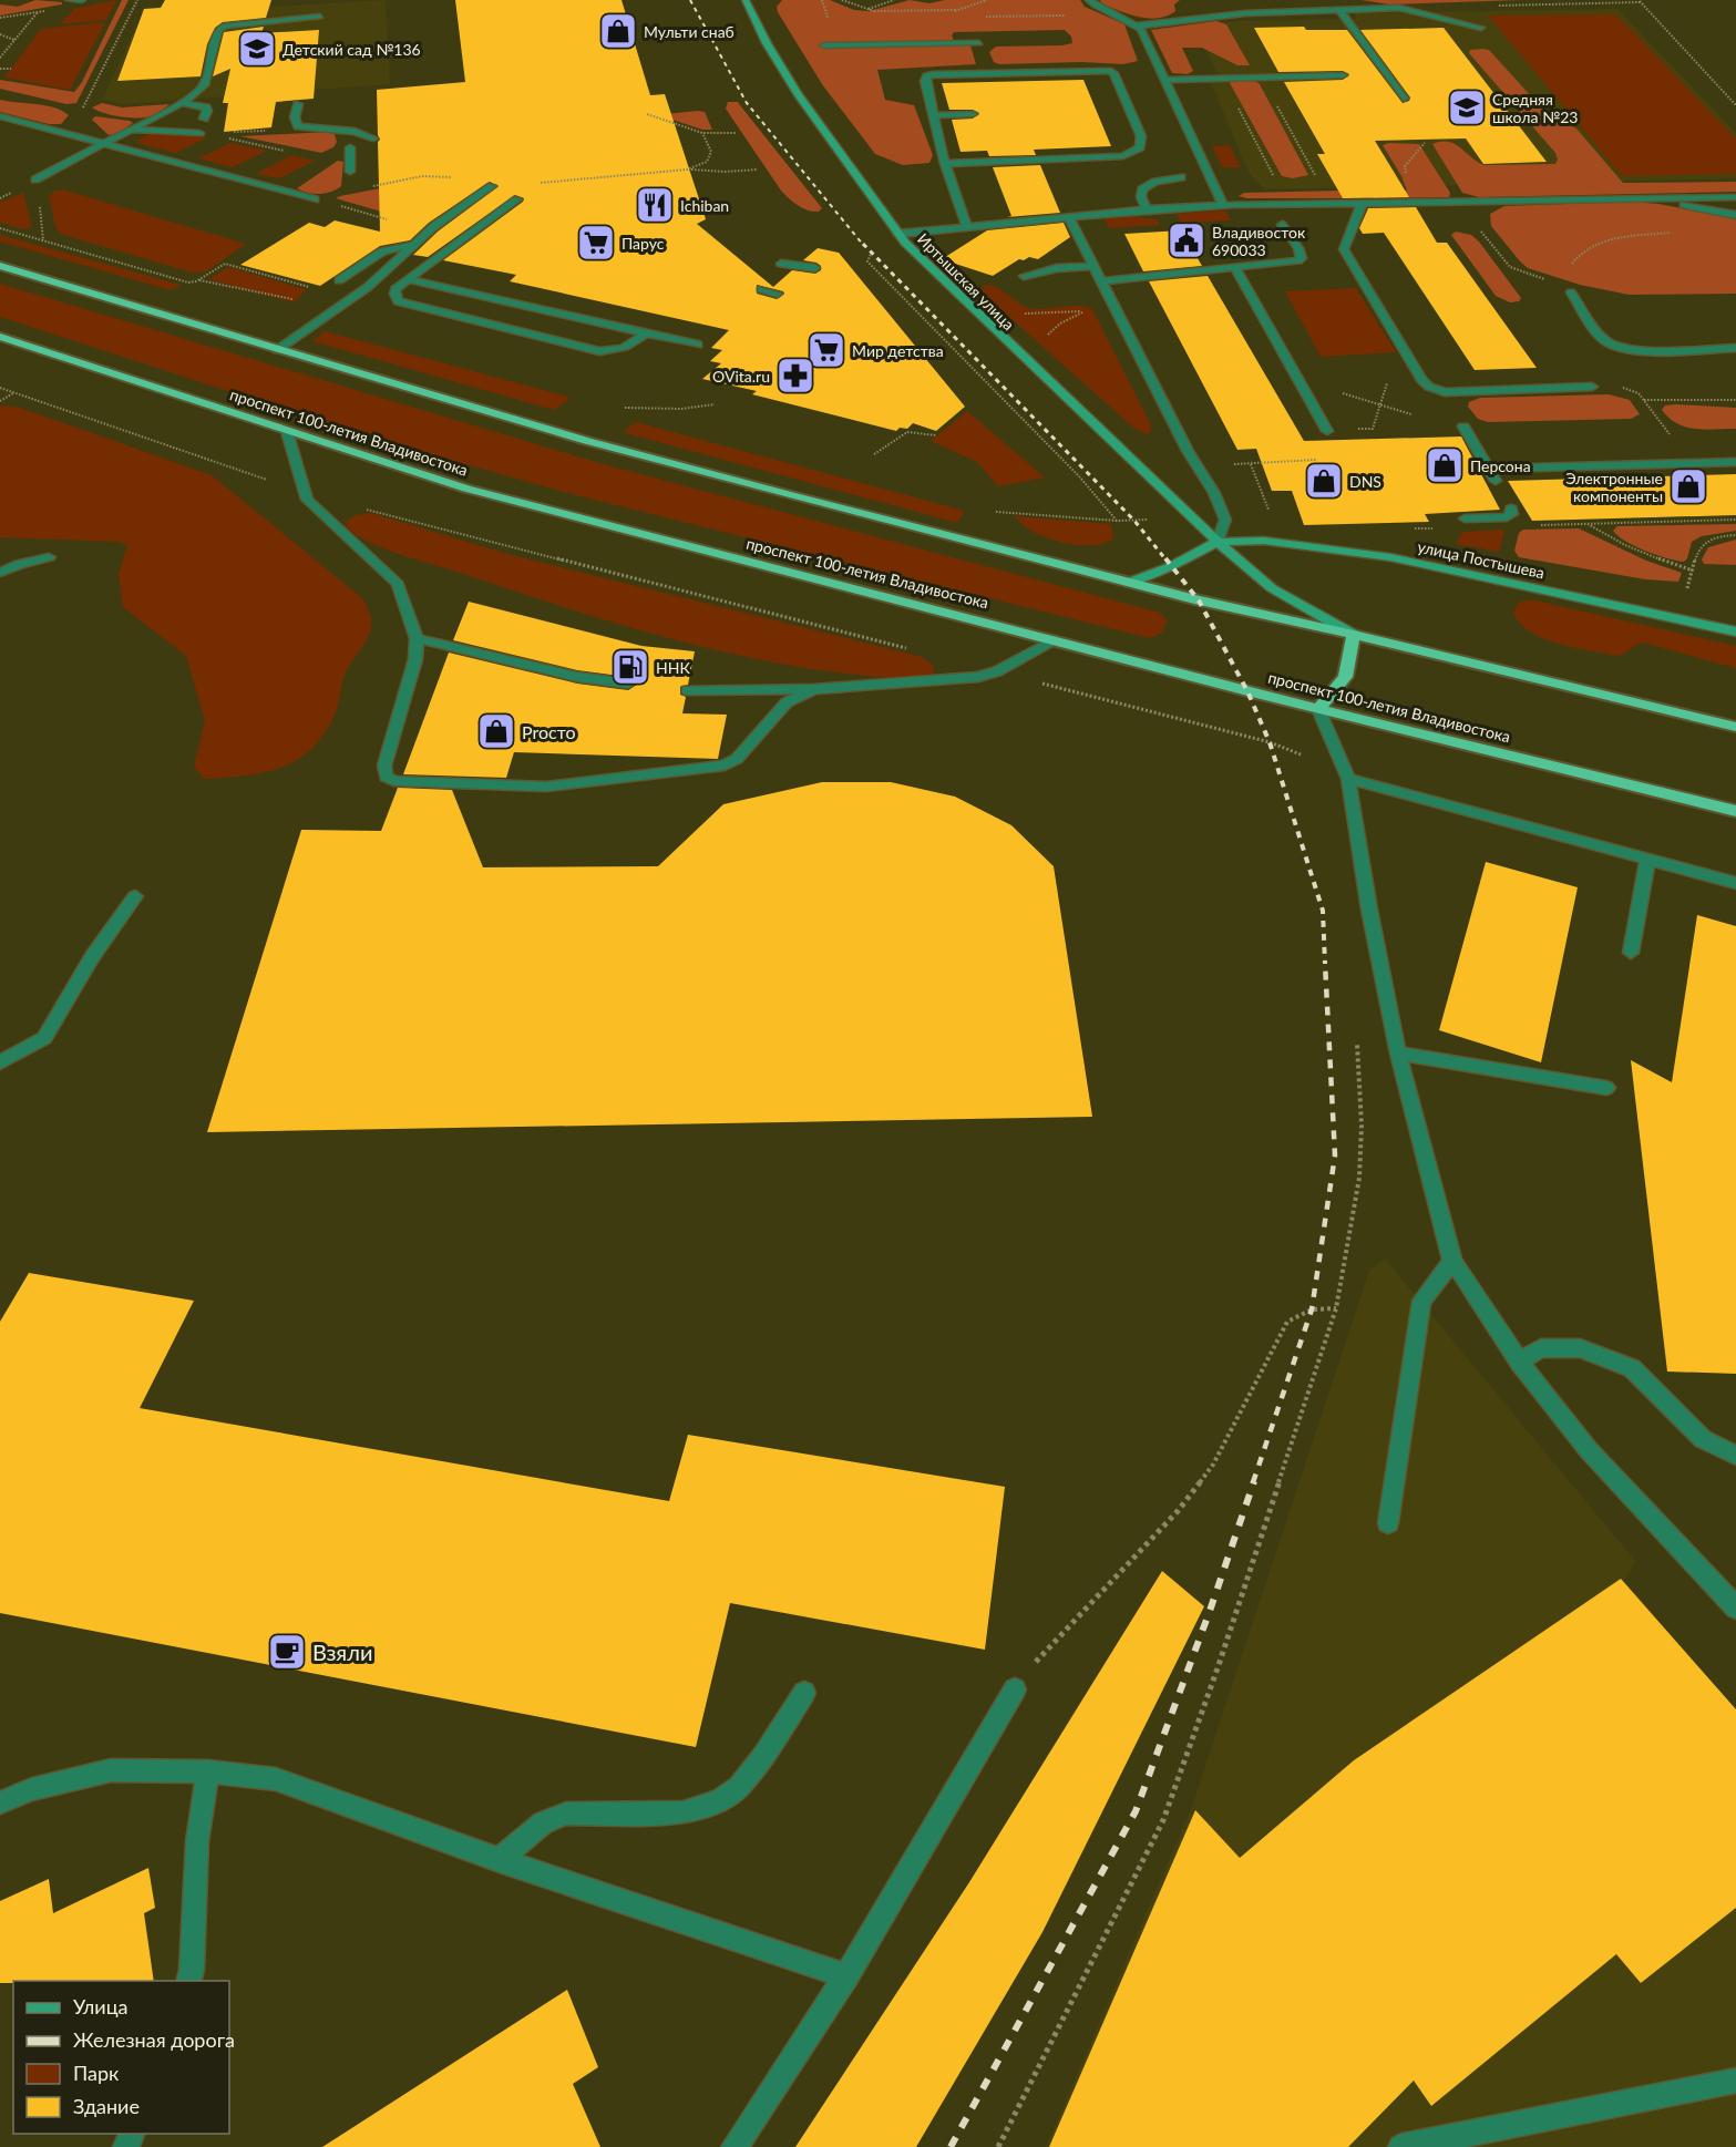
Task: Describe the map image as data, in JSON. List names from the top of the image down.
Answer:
{
  "streets": {
    "highway": ["проспект 100-летия Владивостока"],
    "main road": ["Иртышская улица", "улица Постышева"]
  },
  "crossings": [
    ["Иртышская улица", "улица Постышева"]
  ],
  "places": {
    "shop": [
      "Мульти снаб",
      "Персона",
      "DNS",
      "Электронные компоненты",
      "Proсто"
    ],
    "school or university": ["Детский сад №136", "Средняя школа №23"],
    "restaurant": ["Ichiban"],
    "public building": ["Владивосток 690033"],
    "supermarket": ["Парус", "Мир детства"],
    "pharmacy": ["OVita.ru"],
    "fuel station": ["ННК"],
    "cafe": ["Взяли"]
  },
  "legend": [
    "Улица",
    "Железная дорога",
    "Парк",
    "Здание"
  ]
}
